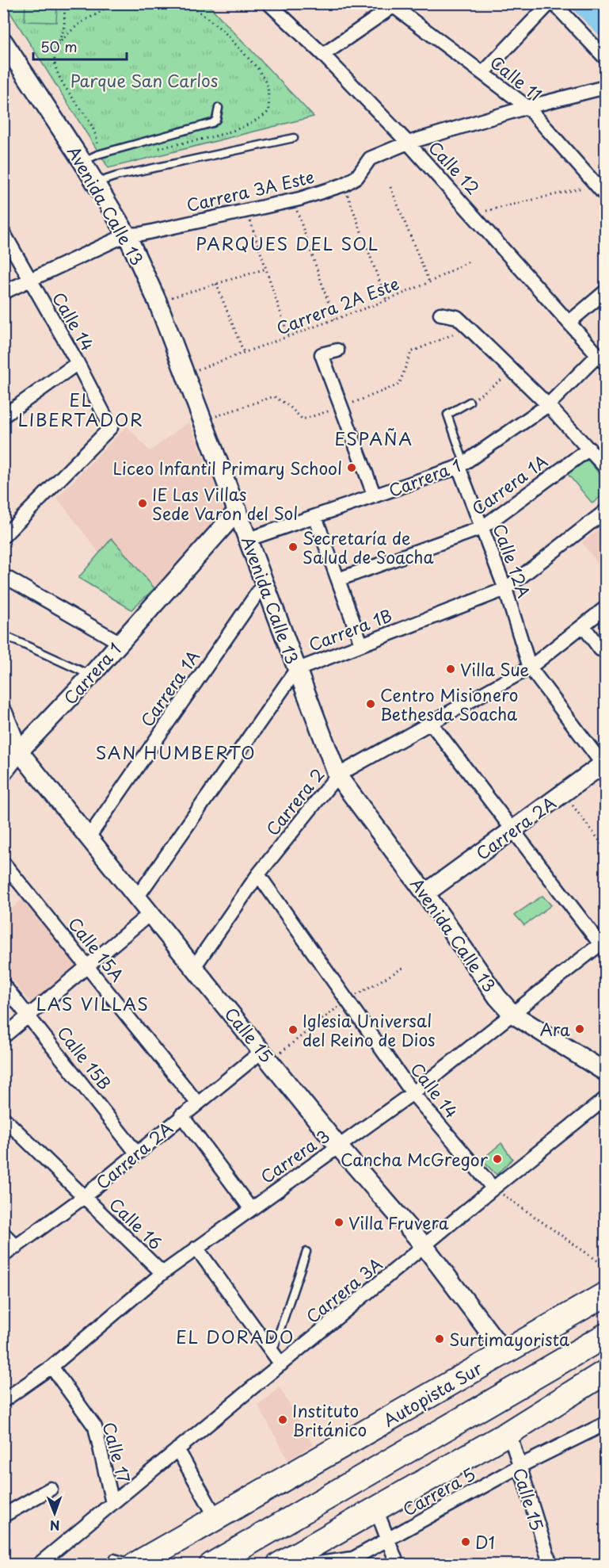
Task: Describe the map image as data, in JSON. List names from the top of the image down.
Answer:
{
  "streets": {
    "highway": ["Autopista Sur"],
    "street": [
      "Calle 11",
      "Calle 12",
      "Carrera 3A Este",
      "Avenida Calle 13",
      "Calle 14",
      "Carrera 1",
      "Carrera 1A",
      "Calle 12A",
      "Carrera 1B",
      "Carrera 2",
      "Carrera 2A",
      "Calle 15A",
      "Calle 15",
      "Calle 15B",
      "Carrera 3",
      "Calle 16",
      "Carrera 3A",
      "Calle 17",
      "Carrera 5"
    ],
    "path": ["Carrera 2A Este"]
  },
  "crossings": [
    ["Calle 12", "Carrera 3A Este"],
    ["Calle 12", "Carrera 1"],
    ["Carrera 3A Este", "Avenida Calle 13"],
    ["Carrera 3A Este", "Calle 14"],
    ["Avenida Calle 13", "Carrera 1"],
    ["Avenida Calle 13", "Carrera 1A"],
    ["Avenida Calle 13", "Carrera 1B"],
    ["Avenida Calle 13", "Carrera 2"],
    ["Avenida Calle 13", "Carrera 2A"],
    ["Avenida Calle 13", "Carrera 3"],
    ["Calle 14", "Carrera 2"],
    ["Calle 14", "Carrera 3"],
    ["Calle 14", "Carrera 3A"],
    ["Carrera 1", "Calle 12A"],
    ["Carrera 1", "Calle 15"],
    ["Carrera 1A", "Calle 12A"],
    ["Carrera 1A", "Calle 15"],
    ["Calle 12A", "Carrera 1B"],
    ["Calle 12A", "Carrera 2"],
    ["Calle 12A", "Carrera 2A"],
    ["Carrera 1B", "Calle 15"],
    ["Carrera 2", "Calle 15"],
    ["Carrera 2A", "Calle 15A"],
    ["Carrera 2A", "Calle 15"],
    ["Carrera 2A", "Calle 15B"],
    ["Carrera 2A", "Calle 16"],
    ["Calle 15", "Carrera 3"],
    ["Calle 15", "Carrera 3A"],
    ["Calle 15", "Autopista Sur"],
    ["Calle 15", "Carrera 5"],
    ["Carrera 3", "Calle 16"],
    ["Carrera 3", "Calle 17"],
    ["Carrera 3A", "Calle 17"]
  ],
  "districts": [
    "PARQUES DEL SOL",
    "EL LIBERTADOR",
    "ESPAÑA",
    "SAN HUMBERTO",
    "LAS VILLAS",
    "EL DORADO"
  ],
  "parks": ["Parque San Carlos"],
  "places": [
    "Liceo Infantil Primary School",
    "IE Las Villas Sede Varon del Sol",
    "Secretaría de Salud de Soacha",
    "Villa Sue",
    "Centro Misionero Bethesda Soacha",
    "Ara",
    "Iglesia Universal del Reino de Dios",
    "Cancha McGregor",
    "Villa Fruvera",
    "Surtimayorista",
    "Instituto Británico",
    "D1"
  ],
  "scale_bar": "50 m",
  "north": "bottom"
}
